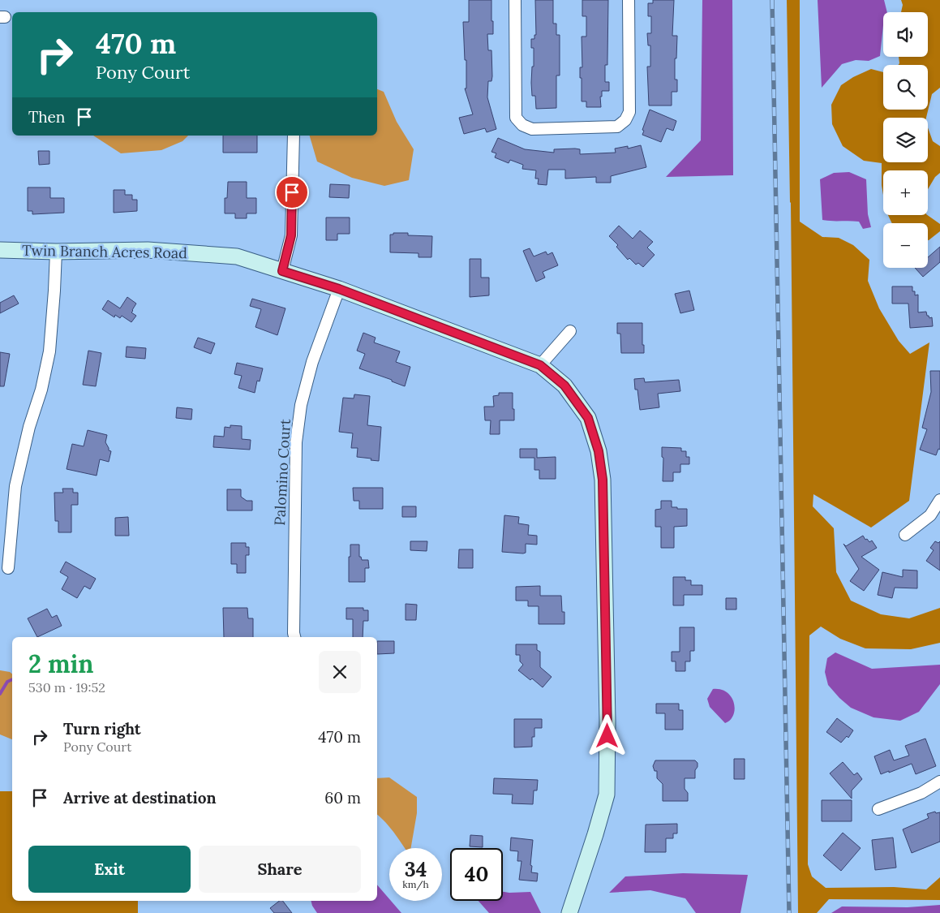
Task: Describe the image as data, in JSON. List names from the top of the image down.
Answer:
{
  "streets": {
    "street": ["Twin Branch Acres Road", "Palomino Court"]
  },
  "crossings": [
    ["Twin Branch Acres Road", "Palomino Court"]
  ],
  "page": {
    "map_buttons": ["+", "−"],
    "turn": ["470 m", "Pony Court"],
    "then": "Then",
    "heading": ["2 min", "530 m · 19:52"],
    "list": [
      {
        "name": "Turn right",
        "note": "Pony Court",
        "value": "470 m"
      },
      {
        "name": "Arrive at destination",
        "value": "60 m"
      }
    ],
    "buttons": ["Exit", "Share"],
    "speed": "34 km/h",
    "limit": "40"
  }
}
